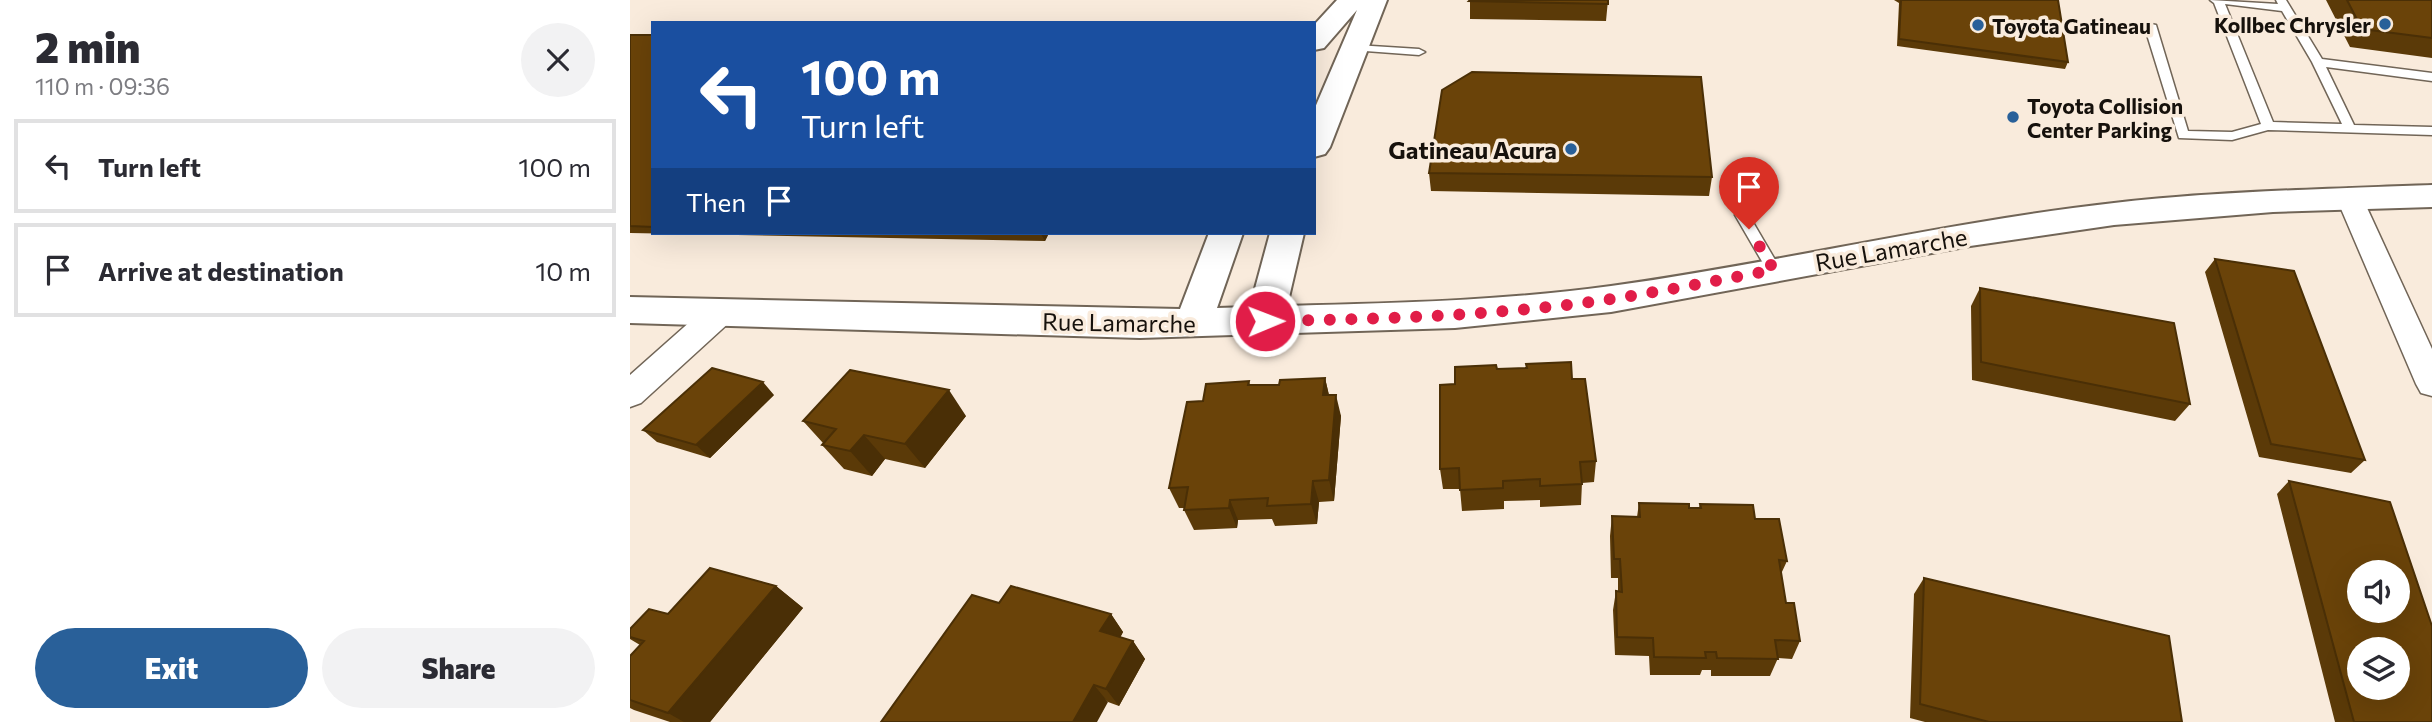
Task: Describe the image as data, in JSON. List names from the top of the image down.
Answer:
{
  "streets": {
    "street": ["Rue Lamarche"]
  },
  "places": [
    "Kollbec Chrysler",
    "Toyota Gatineau",
    "Toyota Collision Center Parking",
    "Gatineau Acura"
  ],
  "page": {
    "heading": ["2 min", "110 m · 09:36"],
    "turn": ["100 m", "Turn left"],
    "list": [
      {
        "name": "Turn left",
        "value": "100 m"
      },
      {
        "name": "Arrive at destination",
        "value": "10 m"
      }
    ],
    "then": "Then",
    "buttons": ["Exit", "Share"]
  }
}
